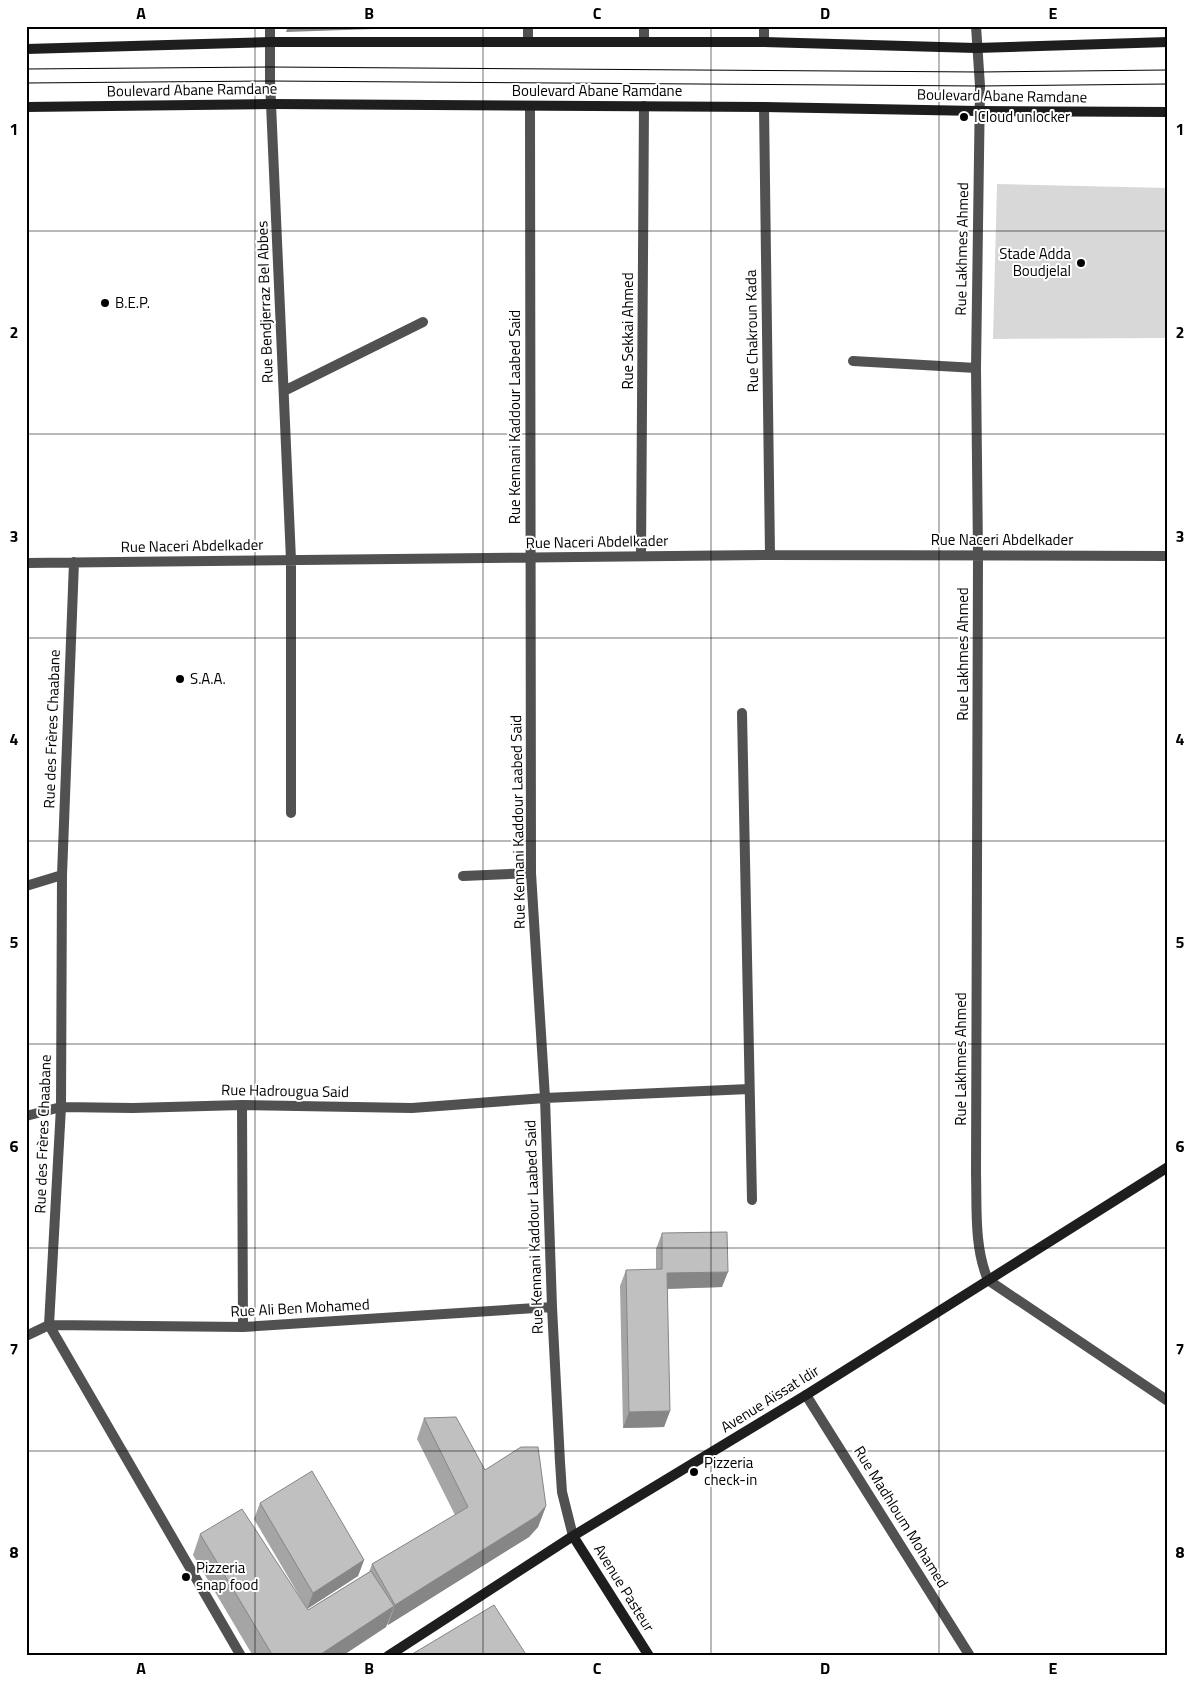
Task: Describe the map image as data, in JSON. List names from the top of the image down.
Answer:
{
  "streets": {
    "main road": ["Boulevard Abane Ramdane", "Avenue Aïssat Idir", "Avenue Pasteur"],
    "street": [
      "Rue Lakhmes Ahmed",
      "Rue Bendjerraz Bel Abbes",
      "Rue Sekkai Ahmed",
      "Rue Chakroun Kada",
      "Rue Kennani Kaddour Laabed Said",
      "Rue Naceri Abdelkader",
      "Rue des Frères Chaabane",
      "Rue Hadrougua Said",
      "Rue Ali Ben Mohamed",
      "Rue Madhloum Mohamed"
    ]
  },
  "crossings": [
    ["Boulevard Abane Ramdane", "Rue Lakhmes Ahmed"],
    ["Boulevard Abane Ramdane", "Rue Bendjerraz Bel Abbes"],
    ["Boulevard Abane Ramdane", "Rue Sekkai Ahmed"],
    ["Boulevard Abane Ramdane", "Rue Chakroun Kada"],
    ["Boulevard Abane Ramdane", "Rue Kennani Kaddour Laabed Said"],
    ["Rue Lakhmes Ahmed", "Rue Naceri Abdelkader"],
    ["Rue Lakhmes Ahmed", "Avenue Aïssat Idir"],
    ["Rue Bendjerraz Bel Abbes", "Rue Naceri Abdelkader"],
    ["Rue Sekkai Ahmed", "Rue Naceri Abdelkader"],
    ["Rue Chakroun Kada", "Rue Naceri Abdelkader"],
    ["Rue Kennani Kaddour Laabed Said", "Rue Naceri Abdelkader"],
    ["Rue Kennani Kaddour Laabed Said", "Rue Hadrougua Said"],
    ["Rue Kennani Kaddour Laabed Said", "Rue Ali Ben Mohamed"],
    ["Rue Kennani Kaddour Laabed Said", "Avenue Aïssat Idir"],
    ["Rue Kennani Kaddour Laabed Said", "Avenue Pasteur"],
    ["Rue Naceri Abdelkader", "Rue des Frères Chaabane"],
    ["Rue des Frères Chaabane", "Rue Hadrougua Said"],
    ["Rue des Frères Chaabane", "Rue Ali Ben Mohamed"],
    ["Avenue Aïssat Idir", "Rue Madhloum Mohamed"],
    ["Avenue Aïssat Idir", "Avenue Pasteur"]
  ],
  "places": [
    "ICloud unlocker",
    "Stade Adda Boudjelal",
    "B.E.P.",
    "S.A.A.",
    "Pizzeria check-in",
    "Pizzeria snap food"
  ],
  "grid": {
    "columns": [
      "A",
      "B",
      "C",
      "D",
      "E"
    ],
    "rows": [
      "1",
      "2",
      "3",
      "4",
      "5",
      "6",
      "7",
      "8"
    ]
  }
}
